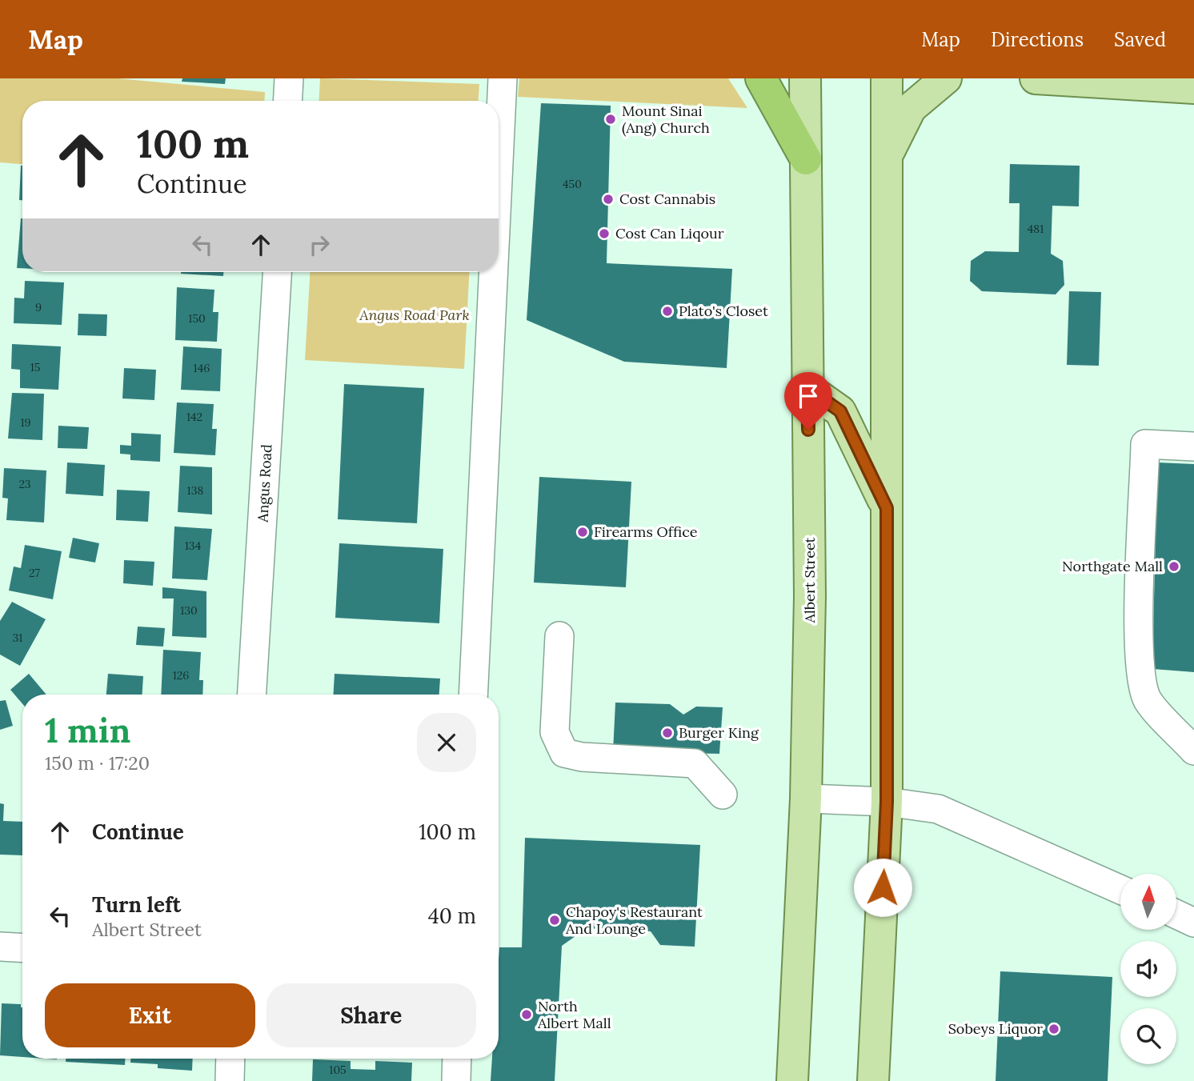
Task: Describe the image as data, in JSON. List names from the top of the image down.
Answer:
{
  "streets": {
    "main road": ["Albert Street"],
    "street": ["Angus Road"]
  },
  "parks": ["Angus Road Park"],
  "places": [
    "Mount Sinai (Ang) Church",
    "Cost Cannabis",
    "Cost Can Liqour",
    "Plato's Closet",
    "Firearms Office",
    "Northgate Mall",
    "Burger King",
    "Chapoy's Restaurant And Lounge",
    "North Albert Mall",
    "Sobeys Liquor"
  ],
  "house_numbers": [
    "450",
    "481",
    "9",
    "150",
    "15",
    "146",
    "142",
    "19",
    "23",
    "138",
    "134",
    "27",
    "130",
    "31",
    "126",
    "105"
  ],
  "north": "top",
  "page": {
    "header": "Map",
    "nav": ["Map", "Directions", "Saved"],
    "turn": ["100 m", "Continue"],
    "heading": ["1 min", "150 m · 17:20"],
    "list": [
      {
        "name": "Continue",
        "value": "100 m"
      },
      {
        "name": "Turn left",
        "note": "Albert Street",
        "value": "40 m"
      }
    ],
    "buttons": ["Exit", "Share"]
  }
}
